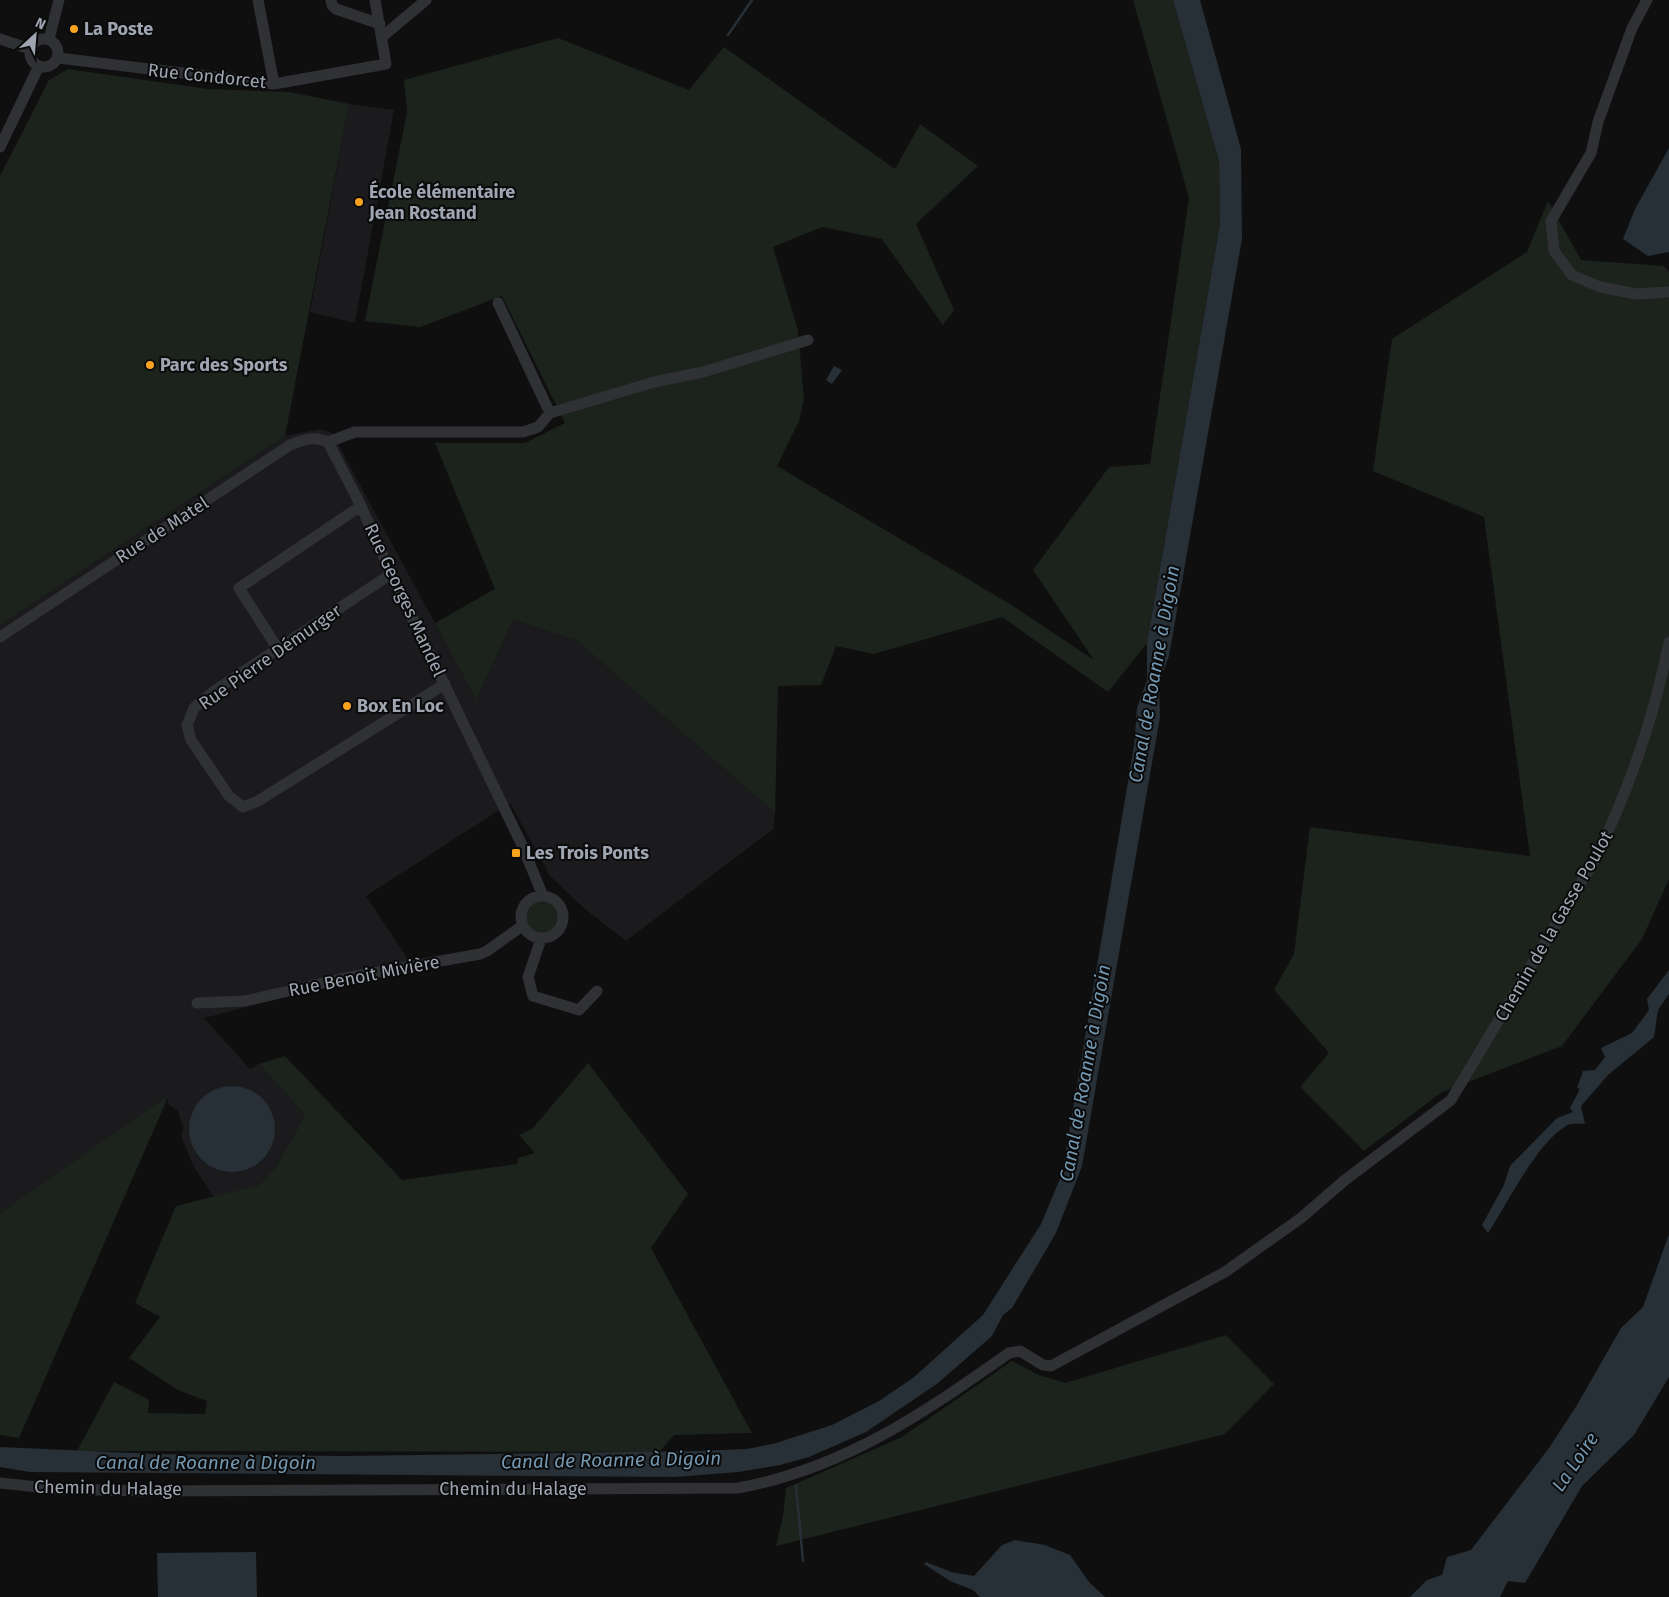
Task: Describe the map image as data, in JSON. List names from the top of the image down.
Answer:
{
  "streets": {
    "street": [
      "Rue Condorcet",
      "Rue de Matel",
      "Rue Georges Mandel",
      "Rue Pierre Démurger",
      "Chemin de la Gasse Poulot",
      "Rue Benoit Mivière",
      "Chemin du Halage"
    ]
  },
  "crossings": [
    ["Rue de Matel", "Rue Georges Mandel"],
    ["Rue Georges Mandel", "Rue Pierre Démurger"],
    ["Rue Georges Mandel", "Rue Benoit Mivière"],
    ["Chemin de la Gasse Poulot", "Chemin du Halage"]
  ],
  "water": ["Canal de Roanne à Digoin", "La Loire"],
  "places": {
    "other": [
      "La Poste",
      "École élémentaire Jean Rostand",
      "Parc des Sports",
      "Box En Loc"
    ],
    "transit": ["Les Trois Ponts"]
  },
  "north": "top right"
}
